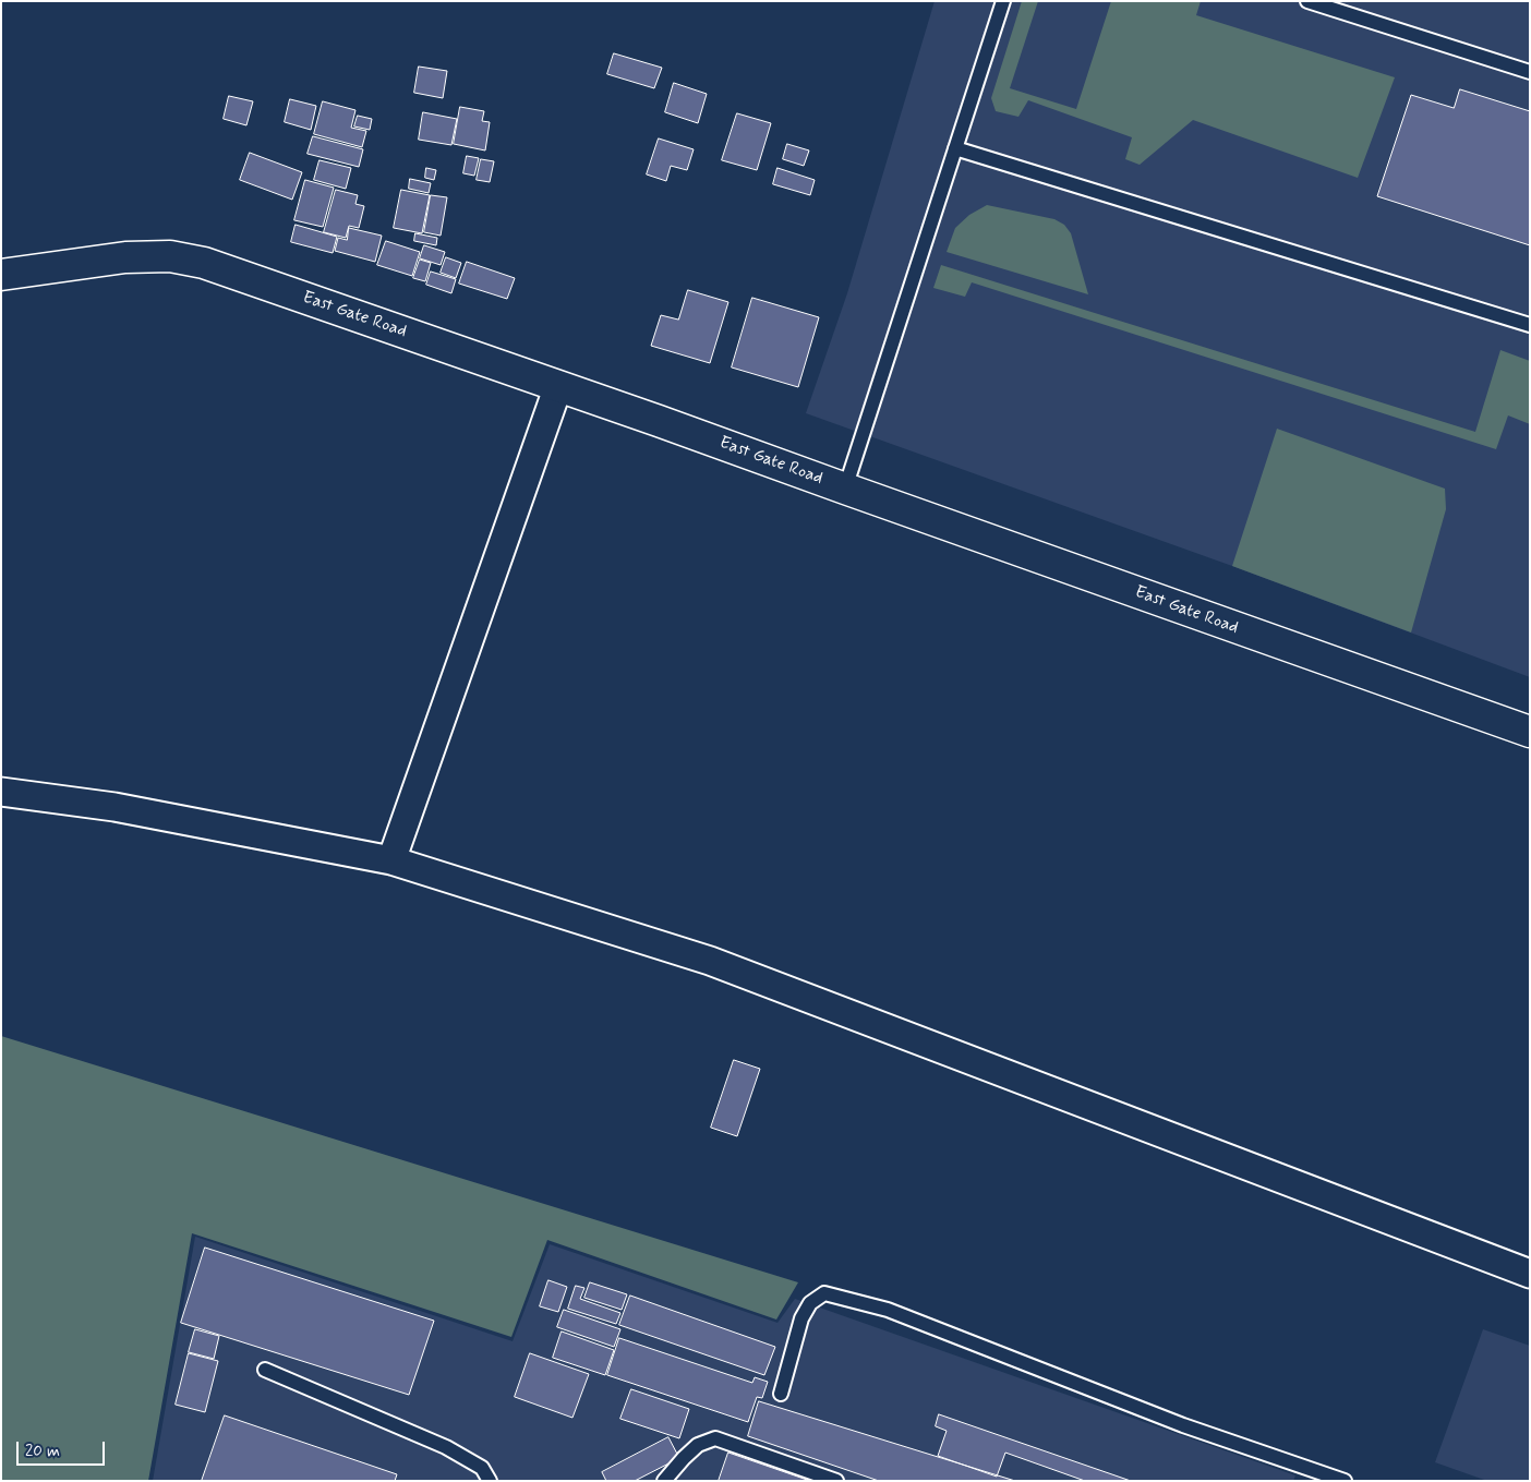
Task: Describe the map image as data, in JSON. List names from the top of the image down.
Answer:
{
  "streets": {
    "street": ["East Gate Road"]
  },
  "scale_bar": "20 m"
}
